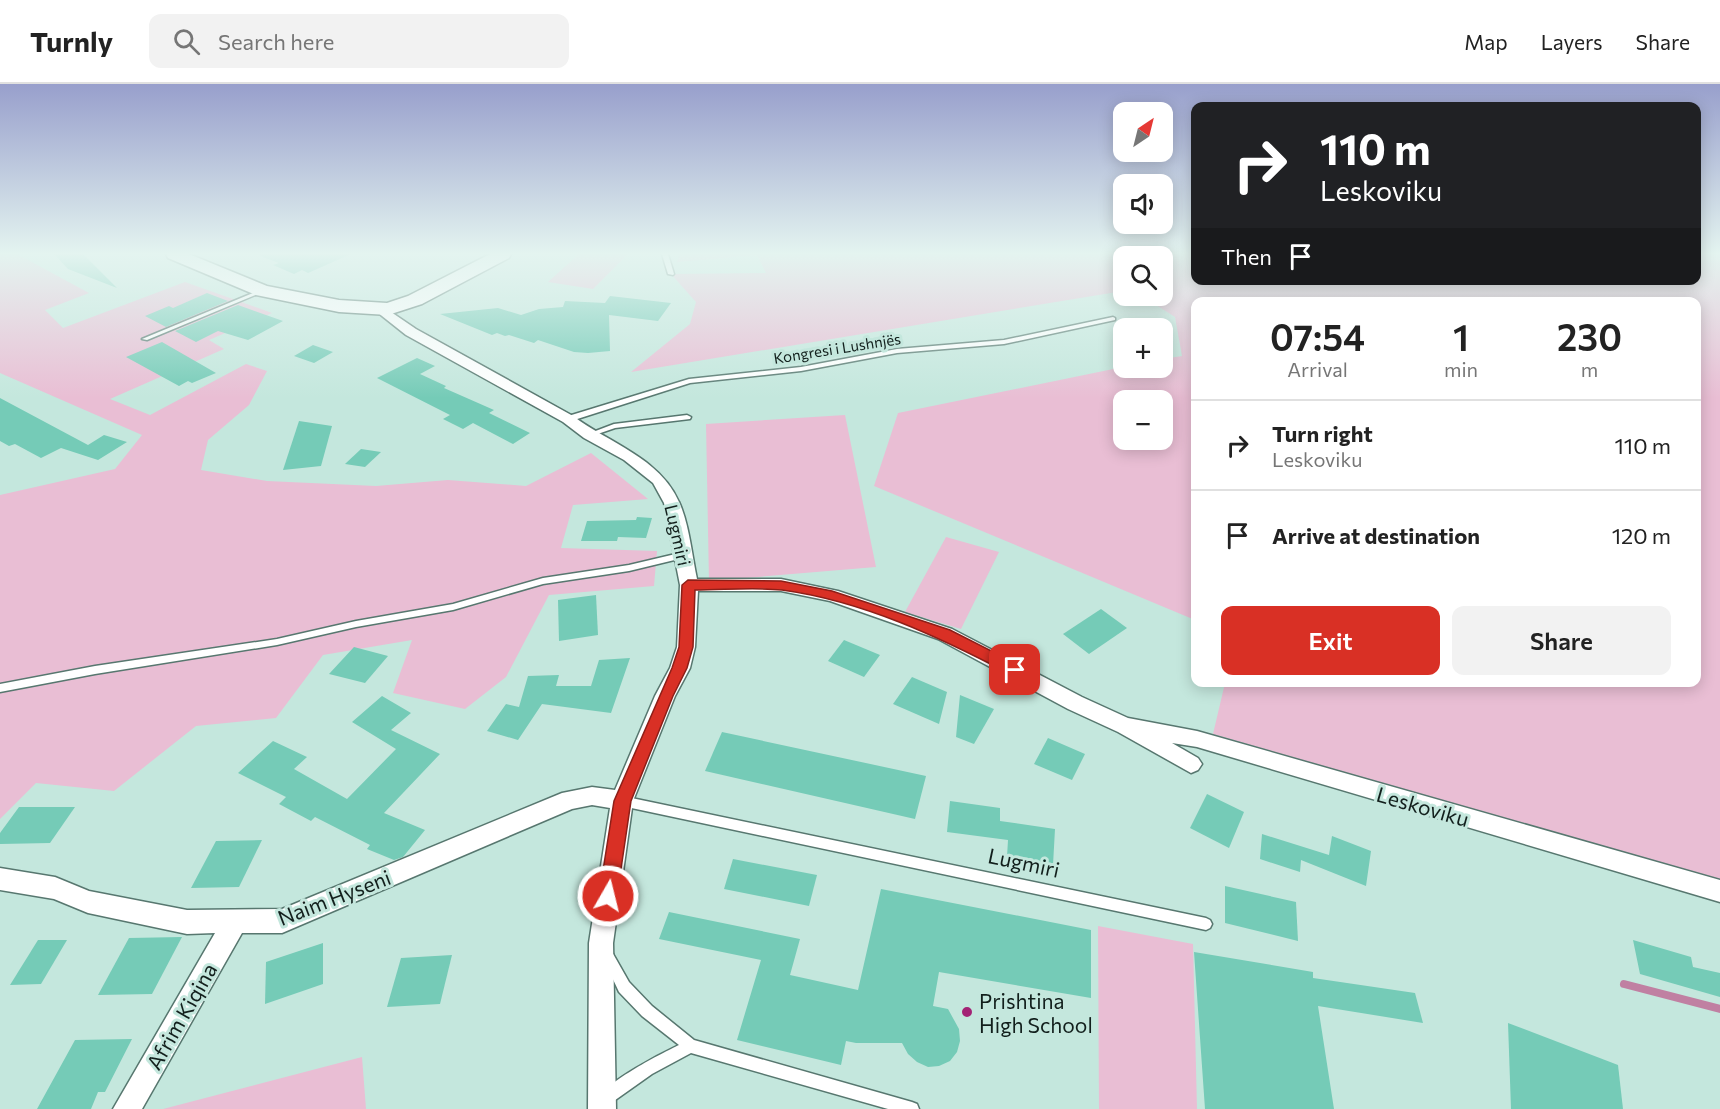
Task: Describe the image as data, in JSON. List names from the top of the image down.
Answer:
{
  "streets": {
    "street": [
      "Lugmiri",
      "Leskoviku",
      "Naim Hyseni",
      "Afrim Kiqina"
    ],
    "lane": ["Kongresi i Lushnjës"]
  },
  "crossings": [
    ["Kongresi i Lushnjës", "Lugmiri"],
    ["Lugmiri", "Leskoviku"],
    ["Lugmiri", "Naim Hyseni"],
    ["Naim Hyseni", "Afrim Kiqina"]
  ],
  "places": ["Prishtina High School"],
  "north": "top right",
  "page": {
    "header": "Turnly",
    "search": "Search here",
    "nav": ["Map", "Layers", "Share"],
    "map_buttons": ["+", "−"],
    "turn": ["110 m", "Leskoviku"],
    "then": "Then",
    "eta": [
      "07:54",
      "Arrival",
      "1",
      "min",
      "230",
      "m"
    ],
    "list": [
      {
        "name": "Turn right",
        "note": "Leskoviku",
        "value": "110 m"
      },
      {
        "name": "Arrive at destination",
        "value": "120 m"
      }
    ],
    "buttons": ["Exit", "Share"]
  }
}
